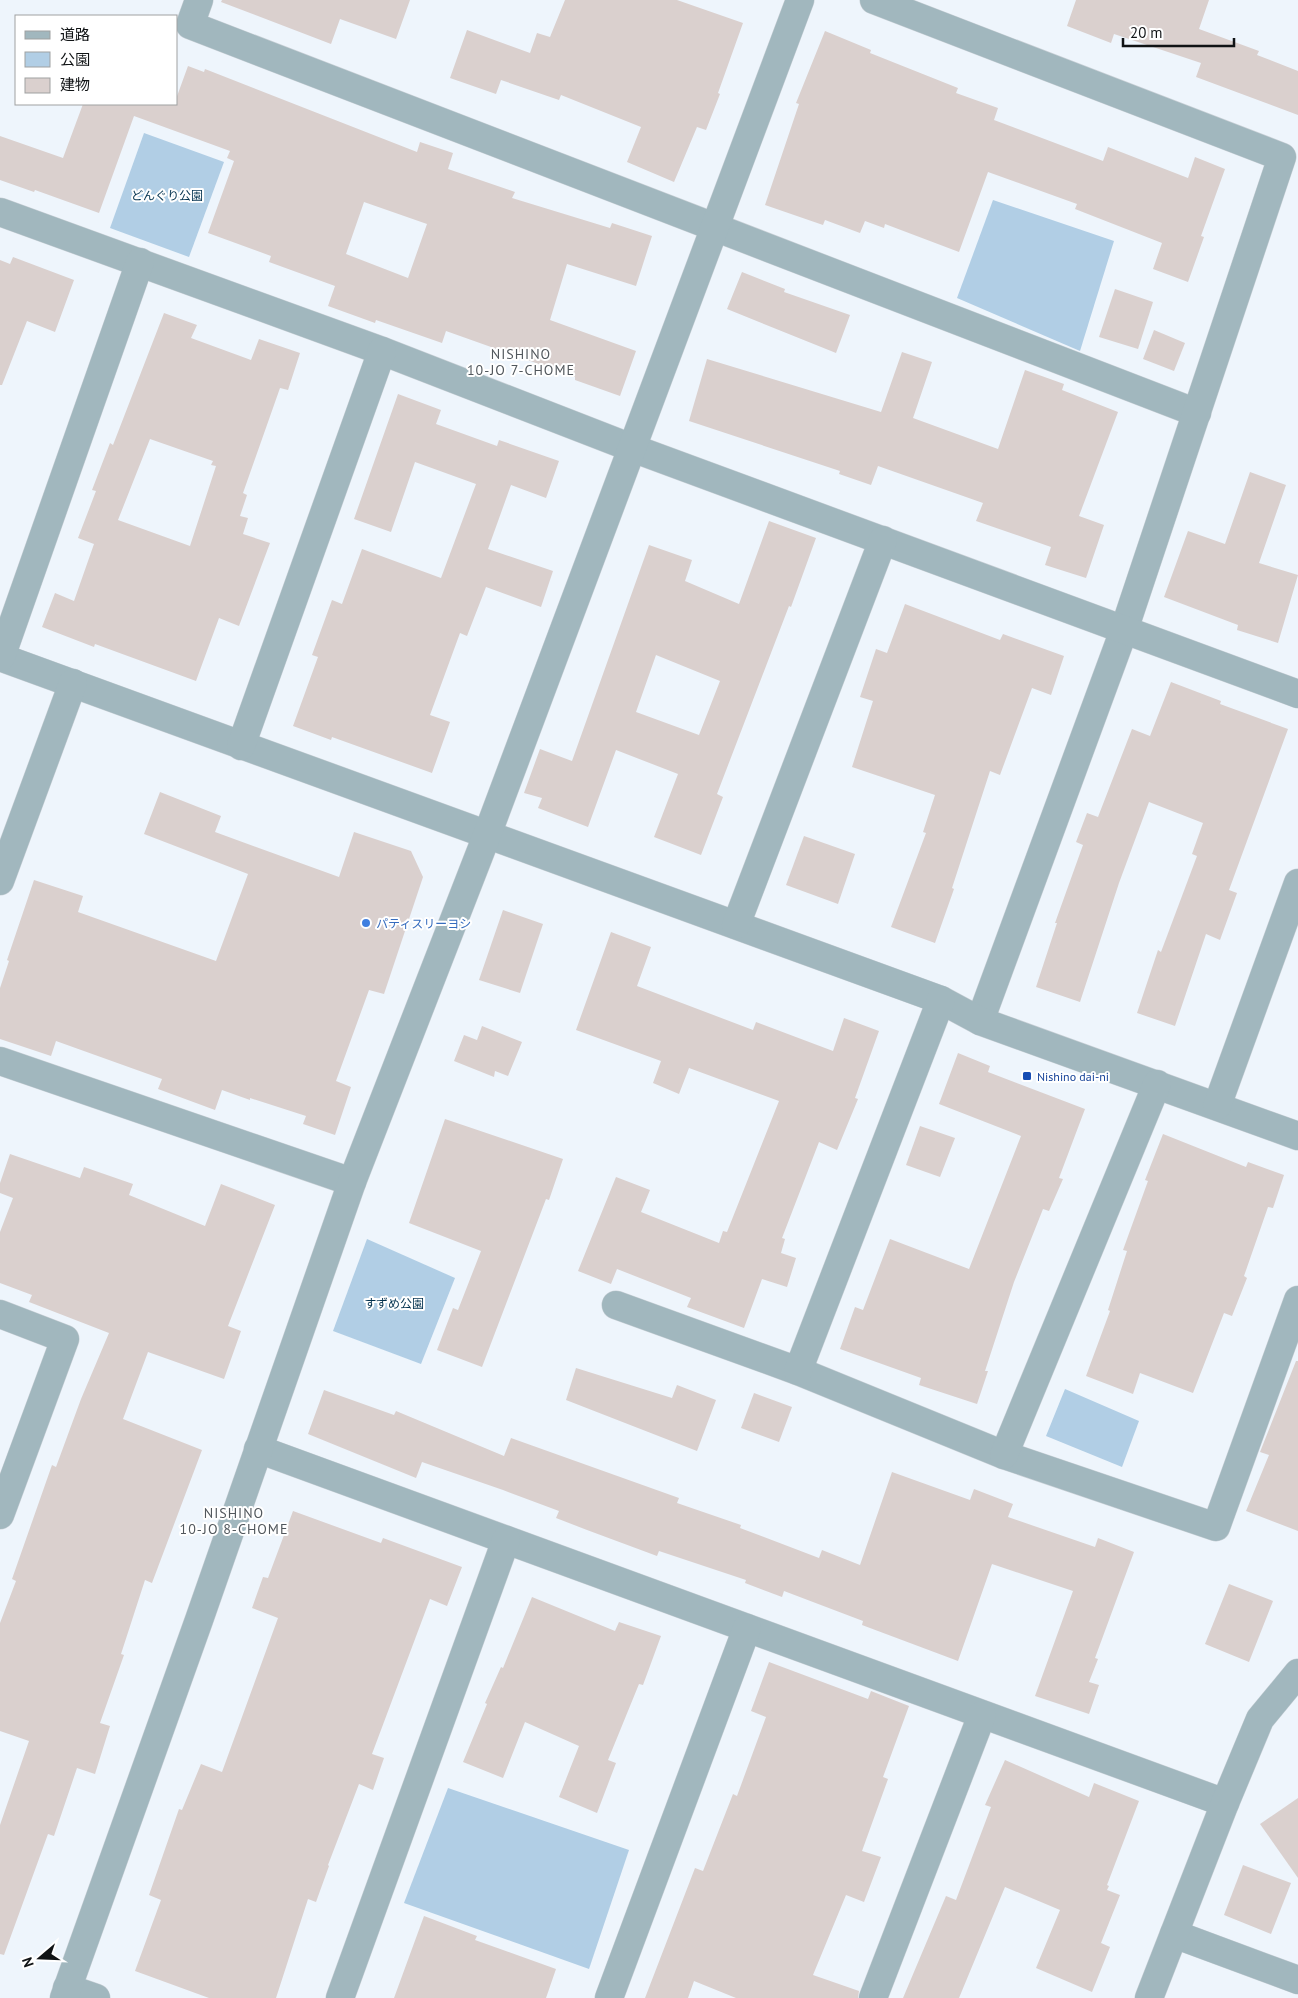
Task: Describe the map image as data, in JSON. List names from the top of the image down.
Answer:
{
  "districts": ["NISHINO 10-JO 7-CHOME", "NISHINO 10-JO 8-CHOME"],
  "parks": ["どんぐり公園", "すずめ公園"],
  "places": {
    "other": ["パティスリーヨシ"],
    "transit": ["Nishino dai-ni"]
  },
  "legend": ["道路", "公園", "建物"],
  "scale_bar": "20 m",
  "north": "left"
}
